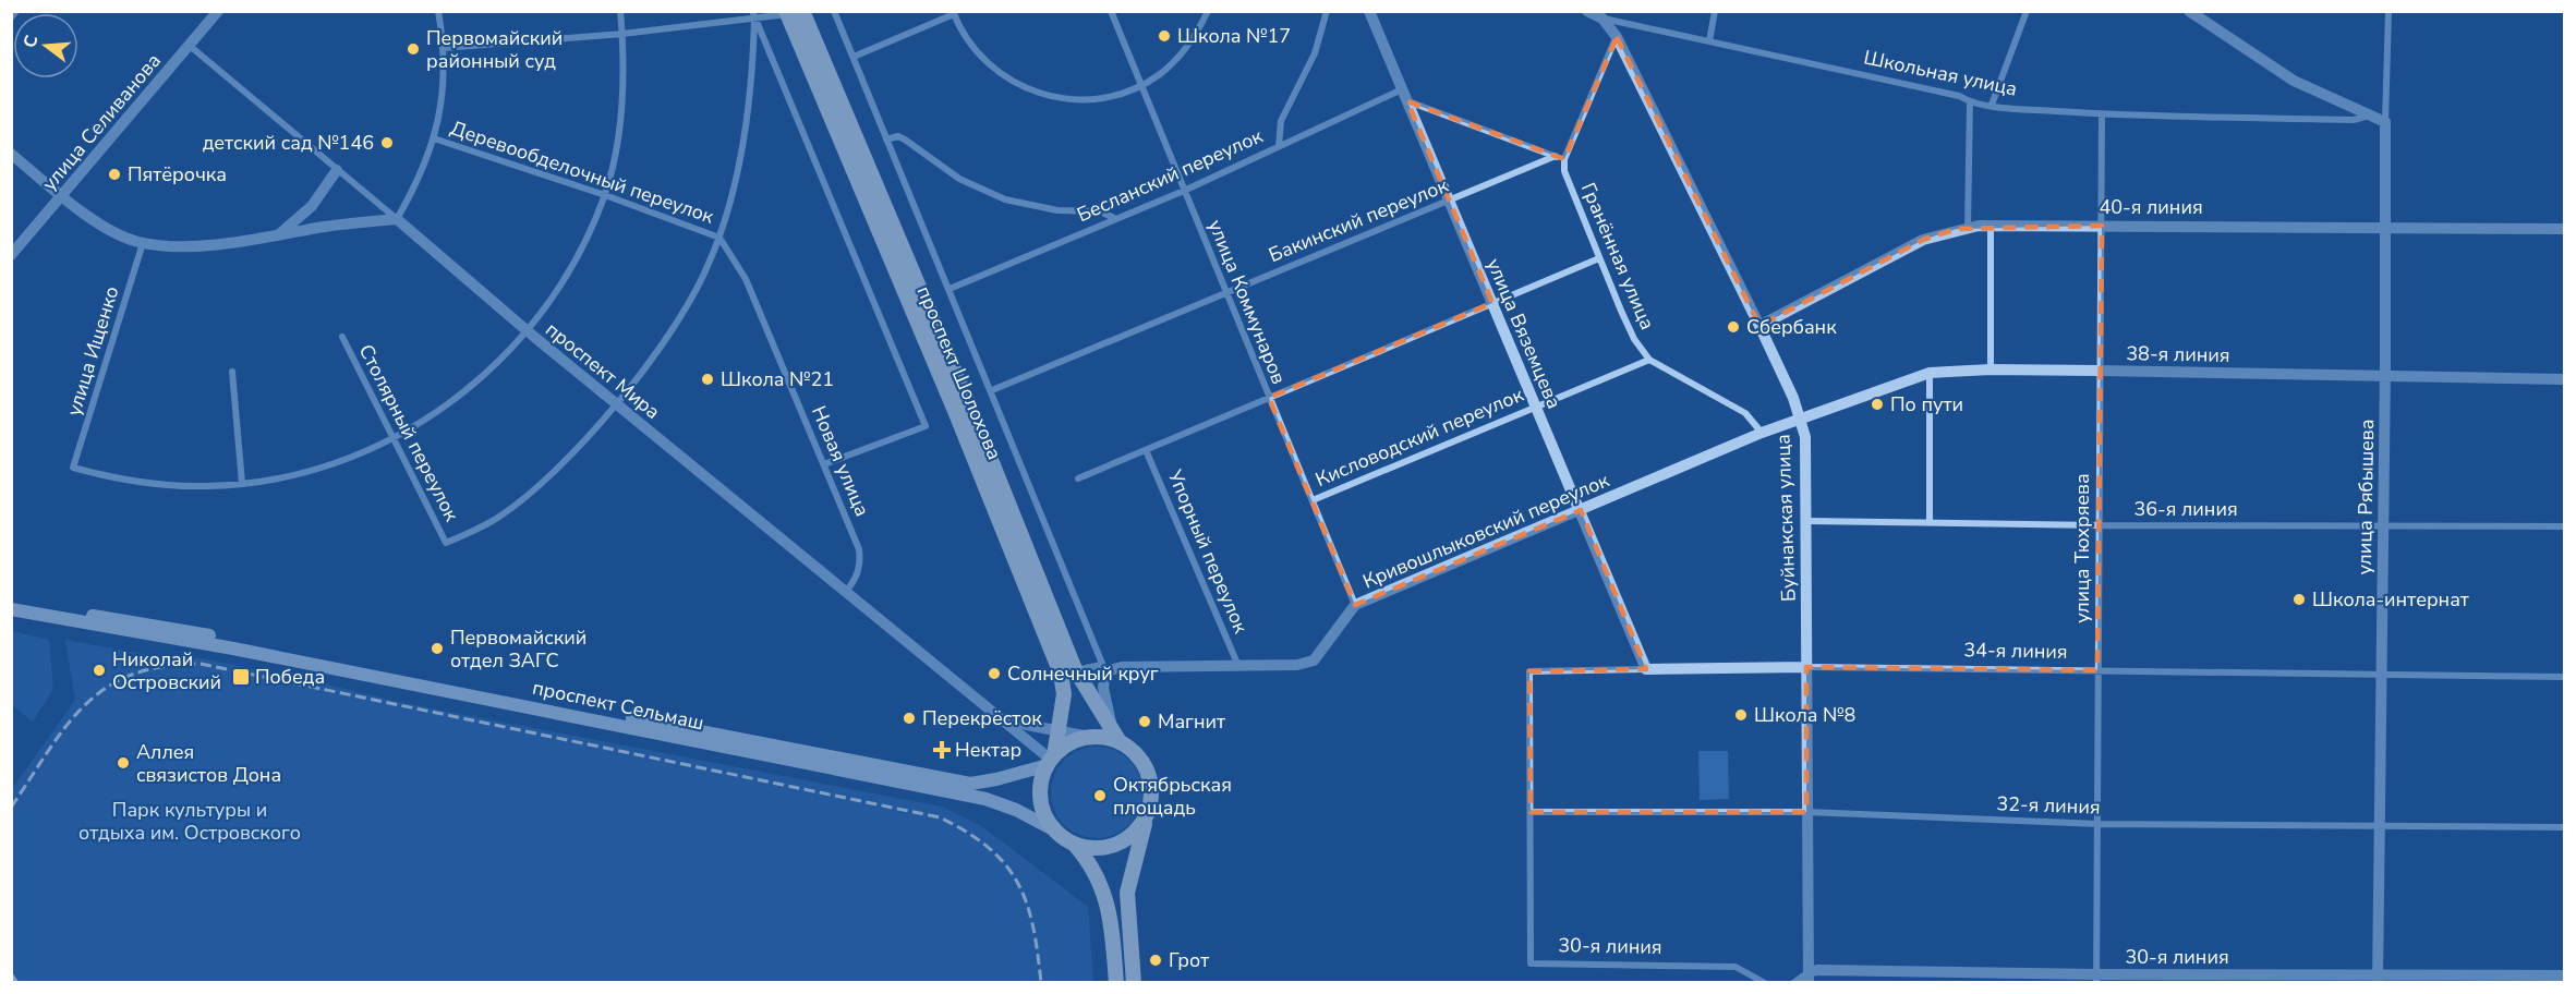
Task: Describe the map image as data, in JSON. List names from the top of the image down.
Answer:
{
  "streets": {
    "main road": ["проспект Шолохова", "проспект Сельмаш"],
    "street": [
      "Школьная улица",
      "улица Селиванова",
      "Деревообделочный переулок",
      "Бесланский переулок",
      "40-я линия",
      "Бакинский переулок",
      "Гранённая улица",
      "улица Коммунаров",
      "улица Вяземцева",
      "улица Ищенко",
      "38-я линия",
      "проспект Мира",
      "Столярный переулок",
      "Кисловодский переулок",
      "Новая улица",
      "улица Рябышева",
      "36-я линия",
      "Буйнакская улица",
      "Кривошлыковский переулок",
      "улица Тюхряева",
      "Упорный переулок",
      "34-я линия",
      "32-я линия",
      "30-я линия"
    ]
  },
  "crossings": [
    ["Школьная улица", "Буйнакская улица"],
    ["Школьная улица", "улица Тюхряева"],
    ["улица Селиванова", "проспект Мира"],
    ["Деревообделочный переулок", "Новая улица"],
    ["Бесланский переулок", "улица Коммунаров"],
    ["Бесланский переулок", "улица Вяземцева"],
    ["40-я линия", "улица Рябышева"],
    ["40-я линия", "Буйнакская улица"],
    ["40-я линия", "улица Тюхряева"],
    ["Бакинский переулок", "улица Коммунаров"],
    ["Бакинский переулок", "улица Вяземцева"],
    ["Гранённая улица", "Кисловодский переулок"],
    ["Гранённая улица", "Кривошлыковский переулок"],
    ["улица Коммунаров", "Кисловодский переулок"],
    ["улица Коммунаров", "Кривошлыковский переулок"],
    ["улица Вяземцева", "Кисловодский переулок"],
    ["улица Вяземцева", "Кривошлыковский переулок"],
    ["улица Вяземцева", "34-я линия"],
    ["38-я линия", "улица Рябышева"],
    ["38-я линия", "Буйнакская улица"],
    ["38-я линия", "Кривошлыковский переулок"],
    ["38-я линия", "улица Тюхряева"],
    ["проспект Мира", "проспект Шолохова"],
    ["проспект Мира", "Столярный переулок"],
    ["проспект Мира", "Новая улица"],
    ["проспект Мира", "проспект Сельмаш"],
    ["проспект Шолохова", "проспект Сельмаш"],
    ["улица Рябышева", "36-я линия"],
    ["улица Рябышева", "34-я линия"],
    ["улица Рябышева", "32-я линия"],
    ["улица Рябышева", "30-я линия"],
    ["36-я линия", "Буйнакская улица"],
    ["36-я линия", "улица Тюхряева"],
    ["Буйнакская улица", "Кривошлыковский переулок"],
    ["Буйнакская улица", "34-я линия"],
    ["Буйнакская улица", "32-я линия"],
    ["Буйнакская улица", "30-я линия"],
    ["Кривошлыковский переулок", "Упорный переулок"],
    ["улица Тюхряева", "34-я линия"],
    ["улица Тюхряева", "32-я линия"],
    ["улица Тюхряева", "30-я линия"],
    ["34-я линия", "32-я линия"],
    ["34-я линия", "30-я линия"],
    ["32-я линия", "30-я линия"]
  ],
  "parks": ["Парк культуры и отдыха им. Островского"],
  "places": {
    "other": [
      "Школа №17",
      "Первомайский районный суд",
      "детский сад №146",
      "Пятёрочка",
      "Сбербанк",
      "Школа №21",
      "По пути",
      "Школа-интернат",
      "Первомайский отдел ЗАГС",
      "Николай Островский",
      "Солнечный круг",
      "Школа №8",
      "Перекрёсток",
      "Магнит",
      "Аллея связистов Дона",
      "Октябрьская площадь",
      "Грот"
    ],
    "transit": ["Победа"],
    "health": ["Нектар"]
  },
  "north": "left"
}
